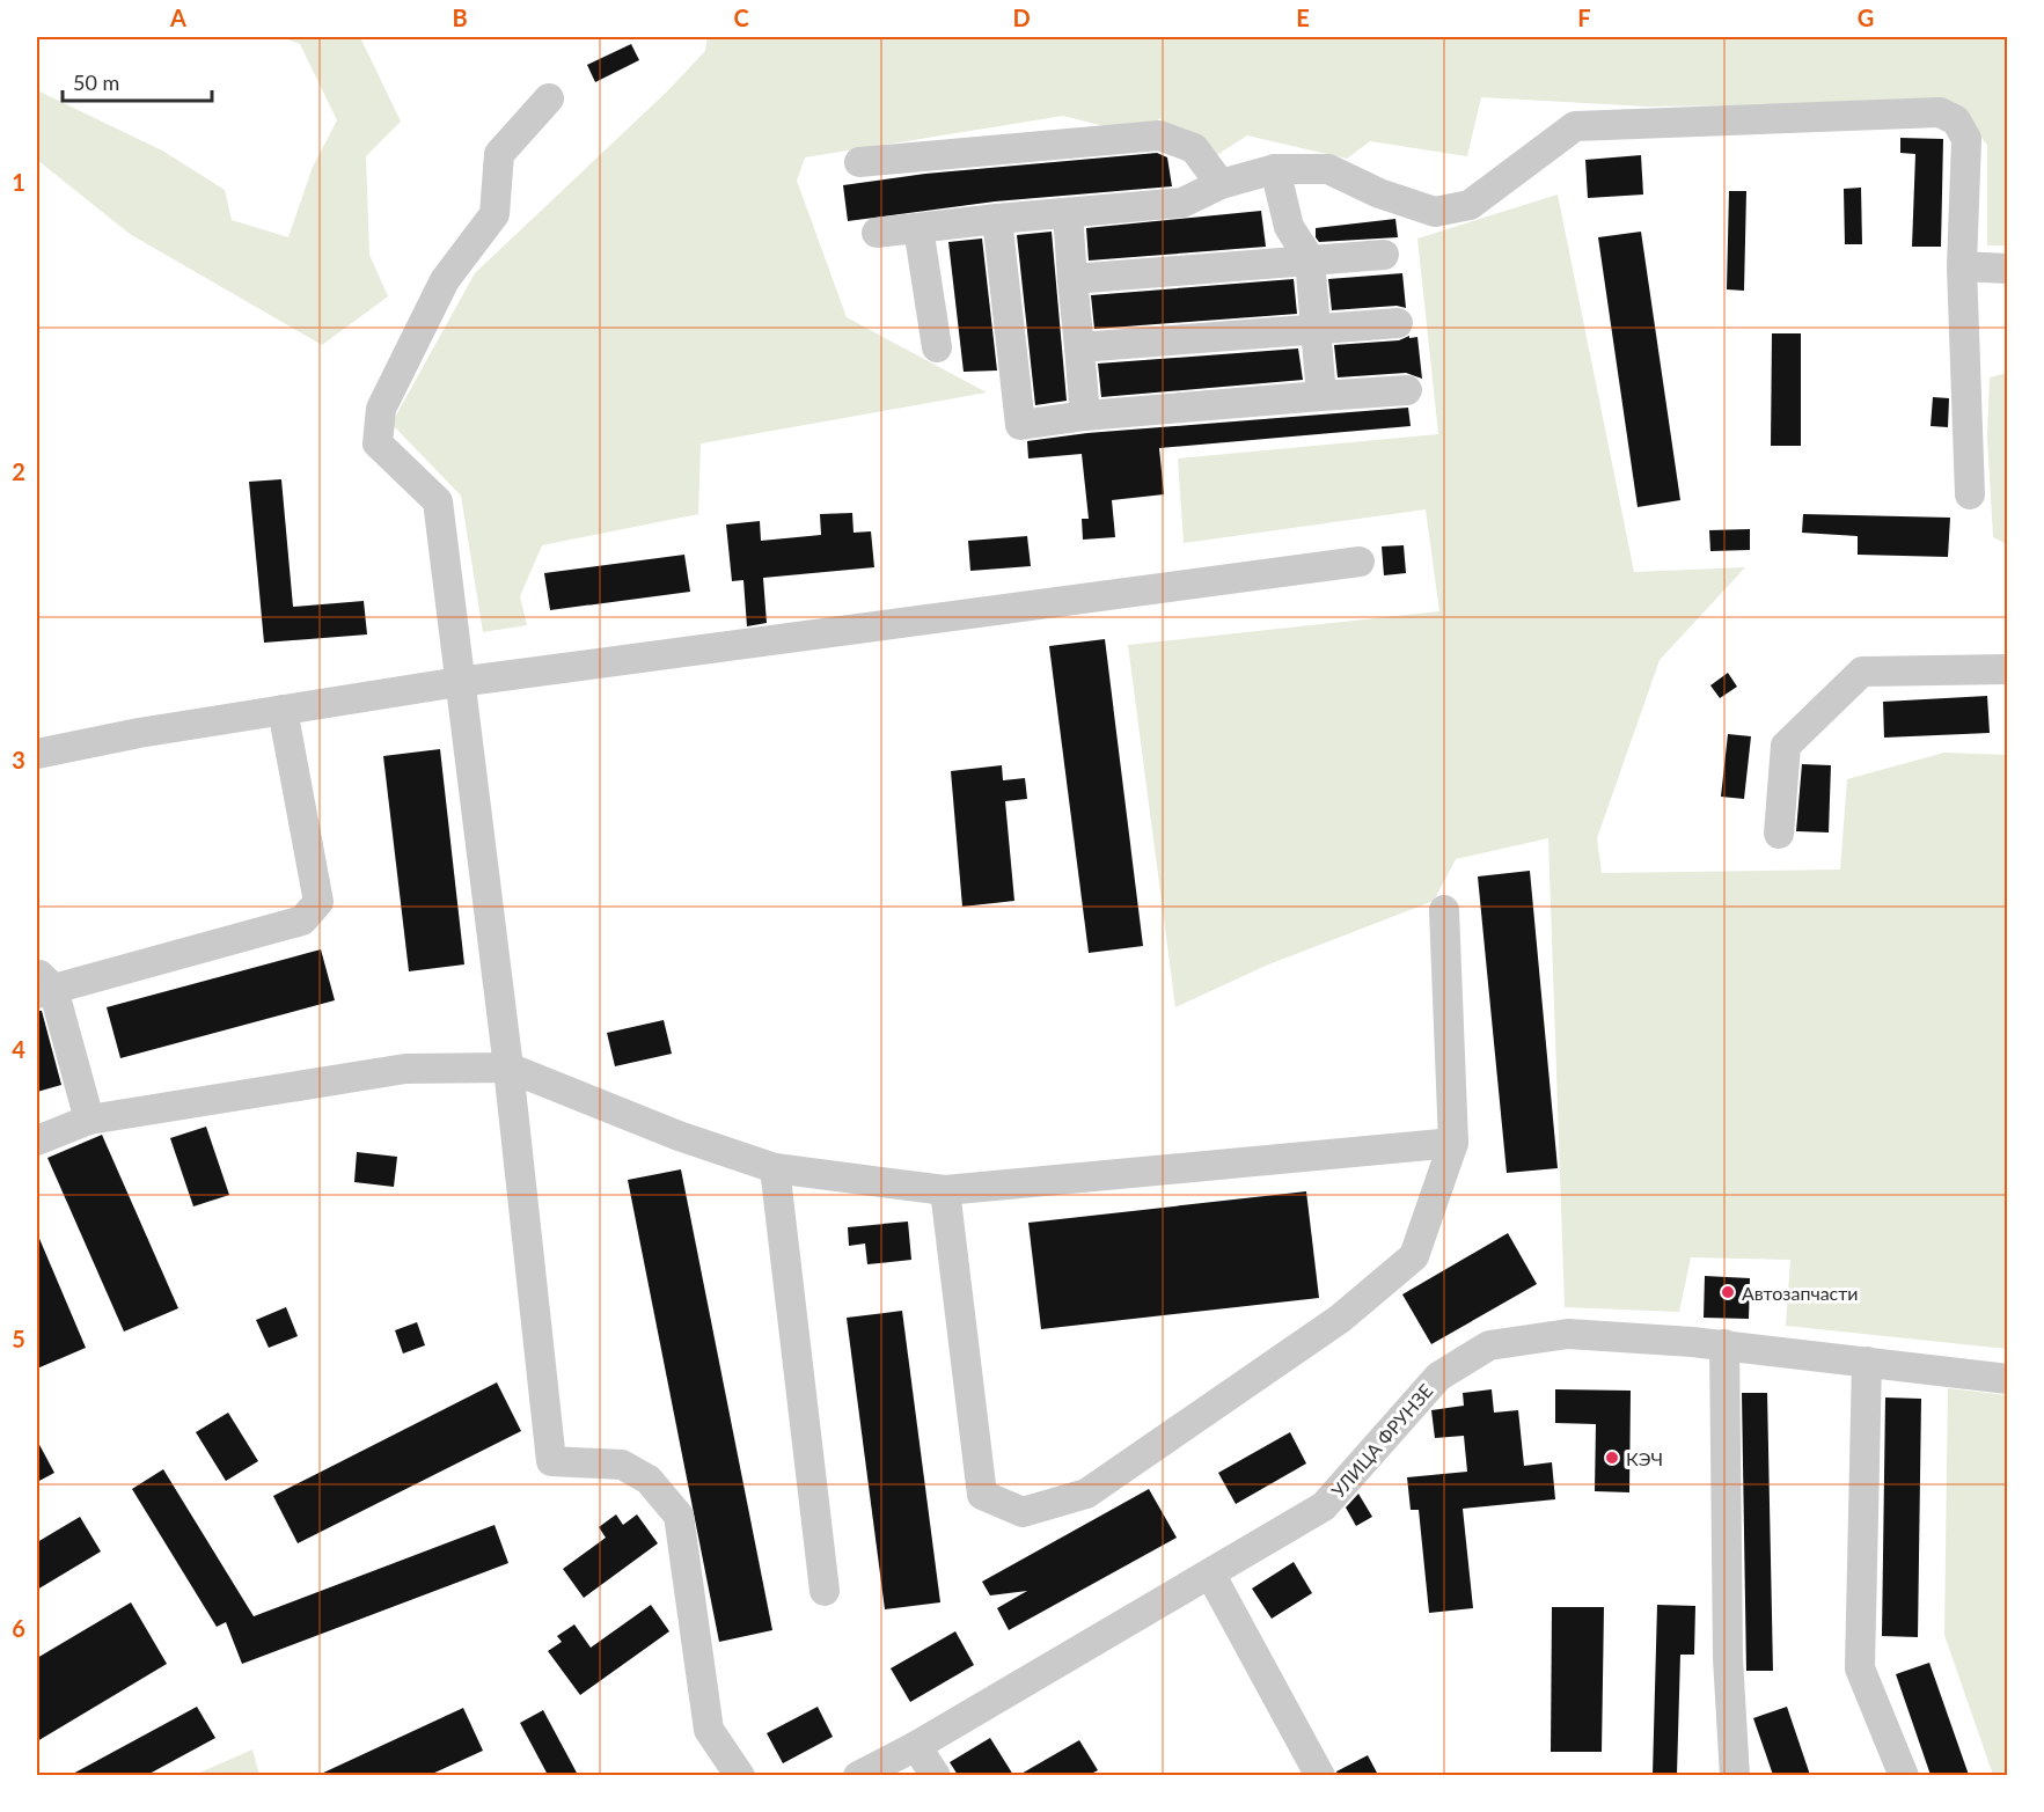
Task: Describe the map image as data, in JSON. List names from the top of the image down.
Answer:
{
  "streets": {
    "street": ["УЛИЦА ФРУНЗЕ"]
  },
  "places": ["Автозапчасти", "КЭЧ"],
  "scale_bar": "50 m",
  "grid": {
    "columns": [
      "A",
      "B",
      "C",
      "D",
      "E",
      "F",
      "G"
    ],
    "rows": [
      "1",
      "2",
      "3",
      "4",
      "5",
      "6"
    ]
  }
}
